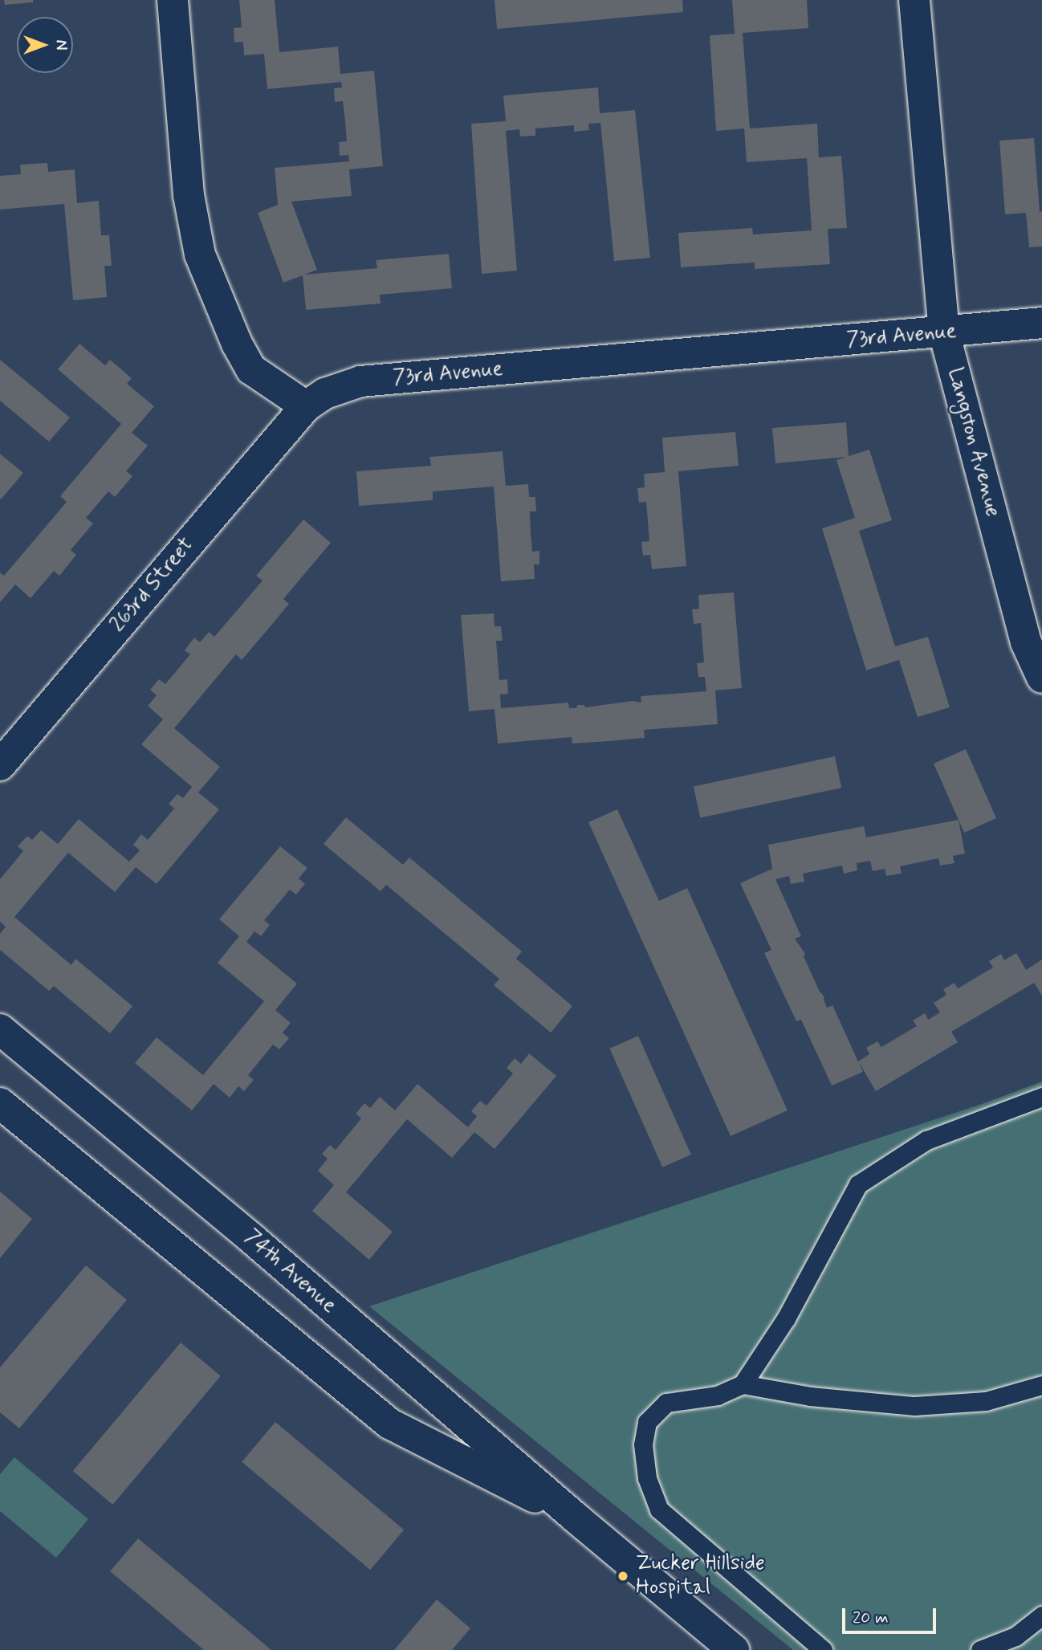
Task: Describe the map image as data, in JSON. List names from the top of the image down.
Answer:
{
  "streets": {
    "street": [
      "73rd Avenue",
      "Langston Avenue",
      "263rd Street",
      "74th Avenue"
    ]
  },
  "crossings": [
    ["73rd Avenue", "Langston Avenue"],
    ["73rd Avenue", "263rd Street"]
  ],
  "places": ["Zucker Hillside Hospital"],
  "scale_bar": "20 m",
  "north": "right"
}
